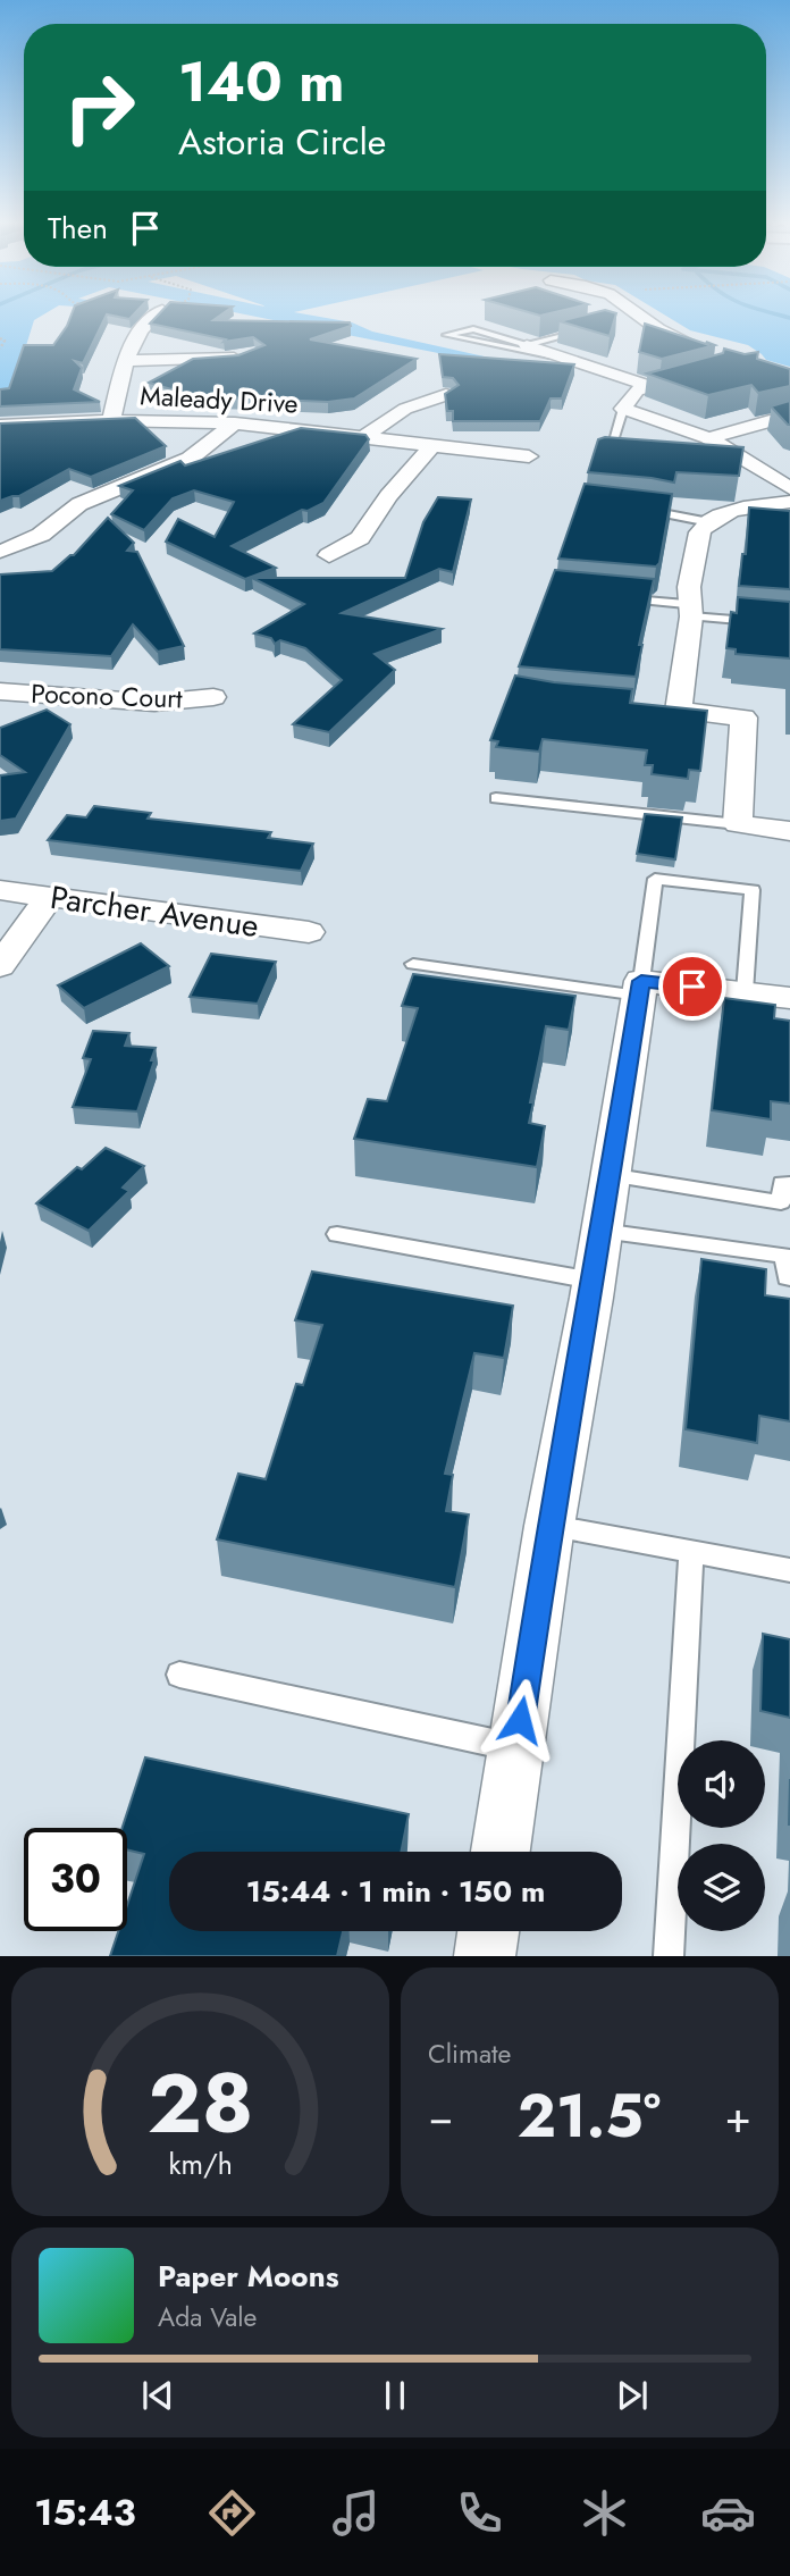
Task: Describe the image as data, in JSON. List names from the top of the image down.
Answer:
{
  "streets": {
    "street": ["Maleady Drive", "Pocono Court", "Parcher Avenue"]
  },
  "page": {
    "turn": ["140 m", "Astoria Circle"],
    "then": "Then",
    "limit": "30",
    "trip": "15:44 · 1 min · 150 m",
    "tile": "Climate",
    "heat": ["−", "21.5°", "+"],
    "song": ["Paper Moons", "Ada Vale"],
    "tabs": "15:43",
    "gauge": ["28", "km/h"]
  }
}
